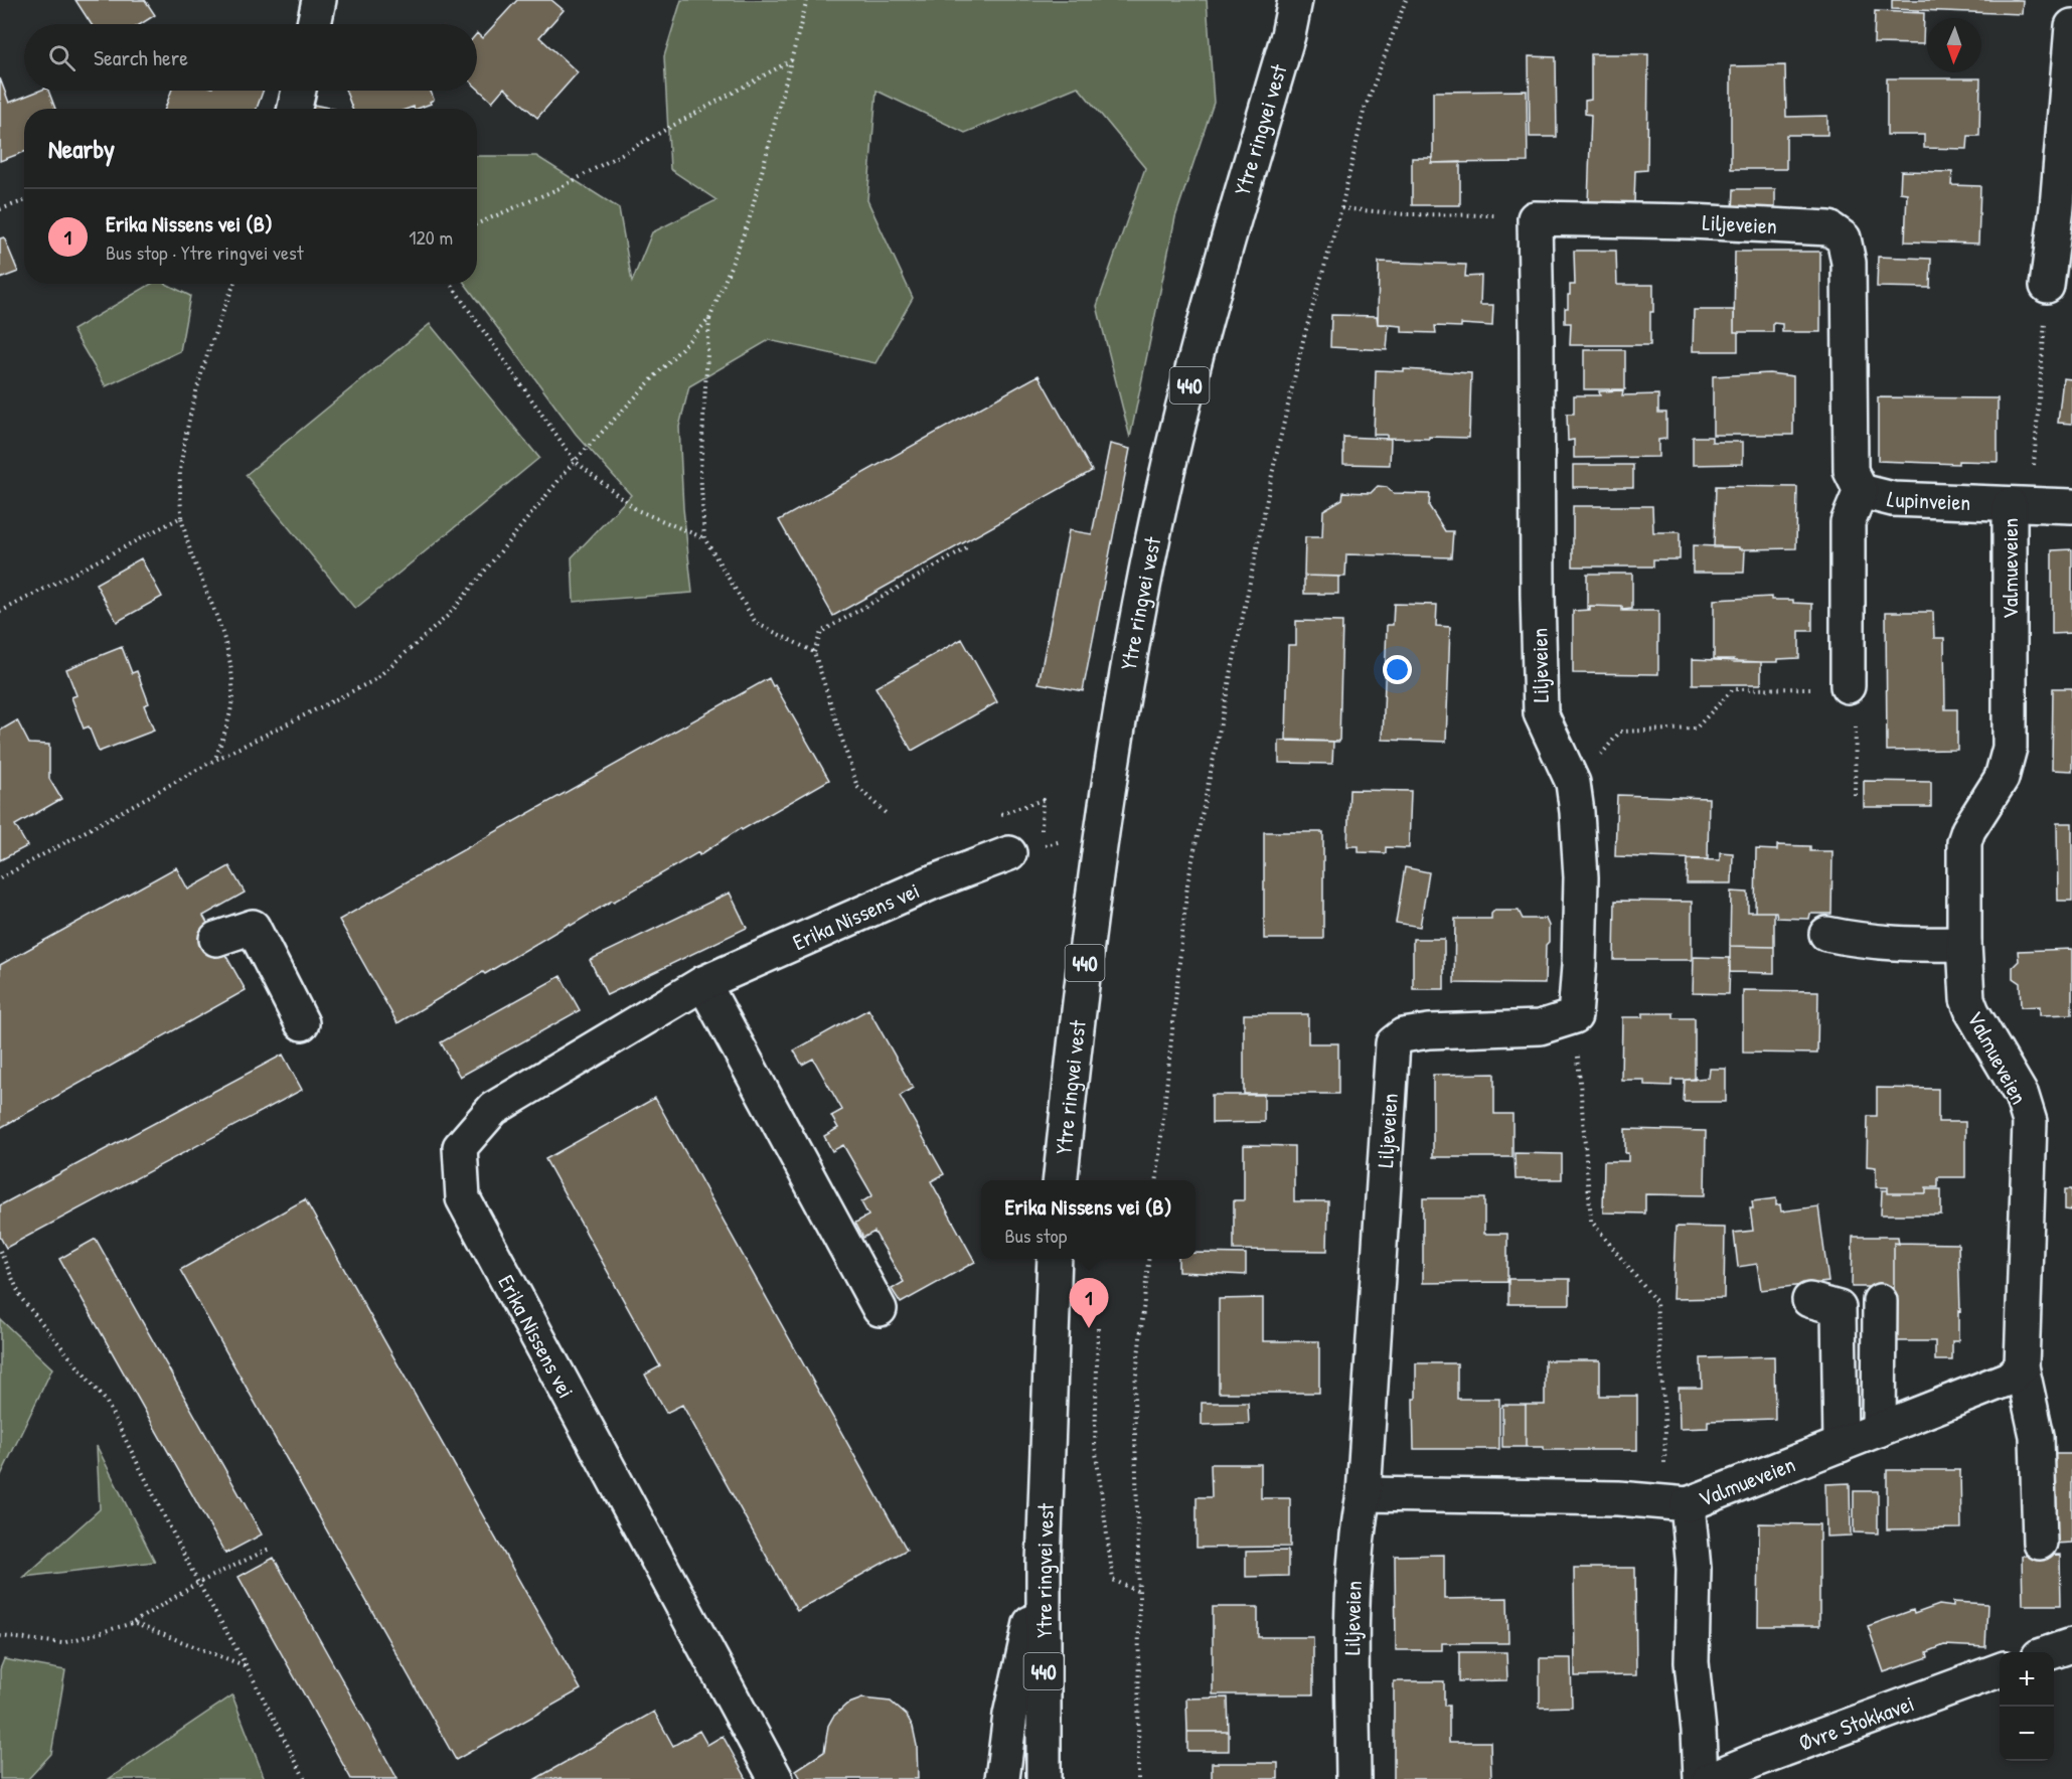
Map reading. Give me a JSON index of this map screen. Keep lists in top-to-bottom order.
{
  "streets": {
    "street": [
      "Ytre ringvei vest",
      "Liljeveien",
      "440",
      "Lupinveien",
      "Valmueveien",
      "Erika Nissens vei",
      "Øvre Stokkavei"
    ]
  },
  "crossings": [
    ["Liljeveien", "Lupinveien"],
    ["Liljeveien", "Valmueveien"],
    ["Lupinveien", "Valmueveien"]
  ],
  "north": "bottom",
  "page": {
    "search": "Search here",
    "heading": "Nearby",
    "list": [
      {
        "mark": "1",
        "name": "Erika Nissens vei (B)",
        "note": "Bus stop · Ytre ringvei vest",
        "value": "120 m"
      }
    ],
    "popup": ["Erika Nissens vei (B)", "Bus stop"],
    "pins": "1",
    "map_buttons": ["+", "−"]
  }
}
